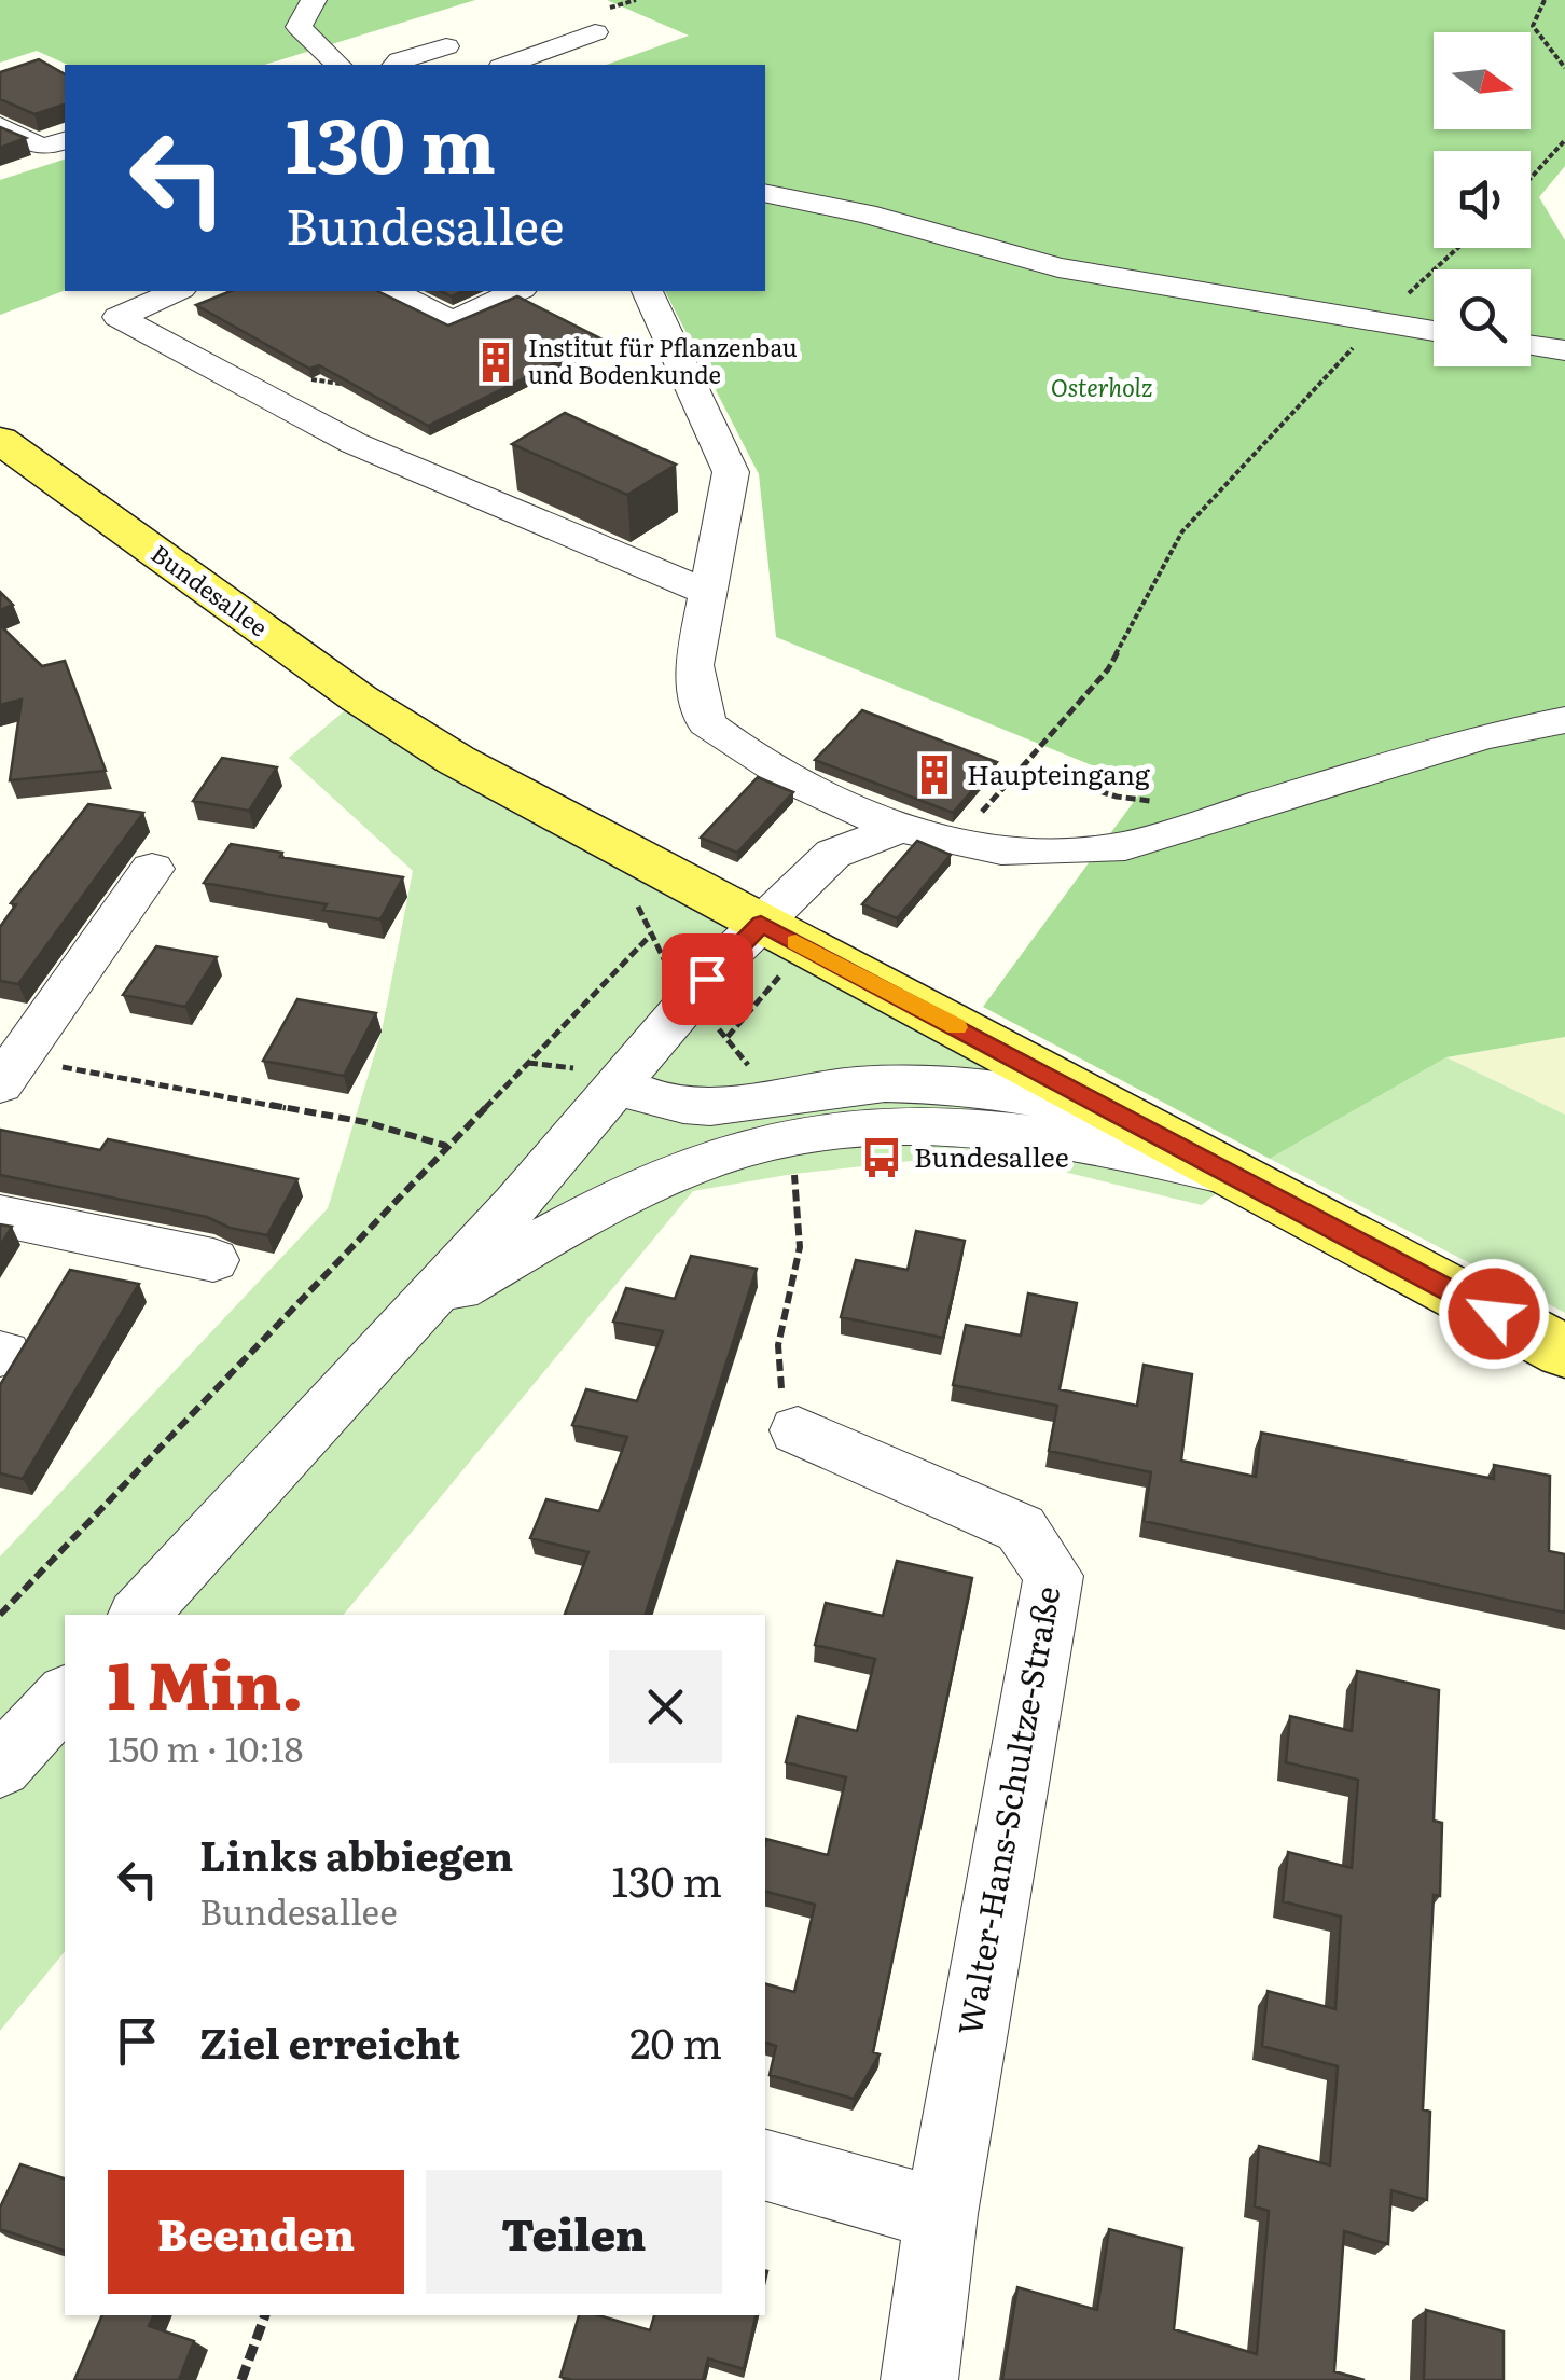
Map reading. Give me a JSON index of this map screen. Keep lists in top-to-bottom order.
{
  "streets": {
    "main road": ["Bundesallee"],
    "street": ["Walter-Hans-Schultze-Straße"]
  },
  "parks": ["Osterholz"],
  "places": {
    "building": ["Institut für Pflanzenbau und Bodenkunde", "Haupteingang"],
    "bus stop": ["Bundesallee"]
  },
  "north": "right",
  "page": {
    "turn": ["130 m", "Bundesallee"],
    "heading": ["1 Min.", "150 m · 10:18"],
    "list": [
      {
        "name": "Links abbiegen",
        "note": "Bundesallee",
        "value": "130 m"
      },
      {
        "name": "Ziel erreicht",
        "value": "20 m"
      }
    ],
    "buttons": ["Beenden", "Teilen"]
  }
}
